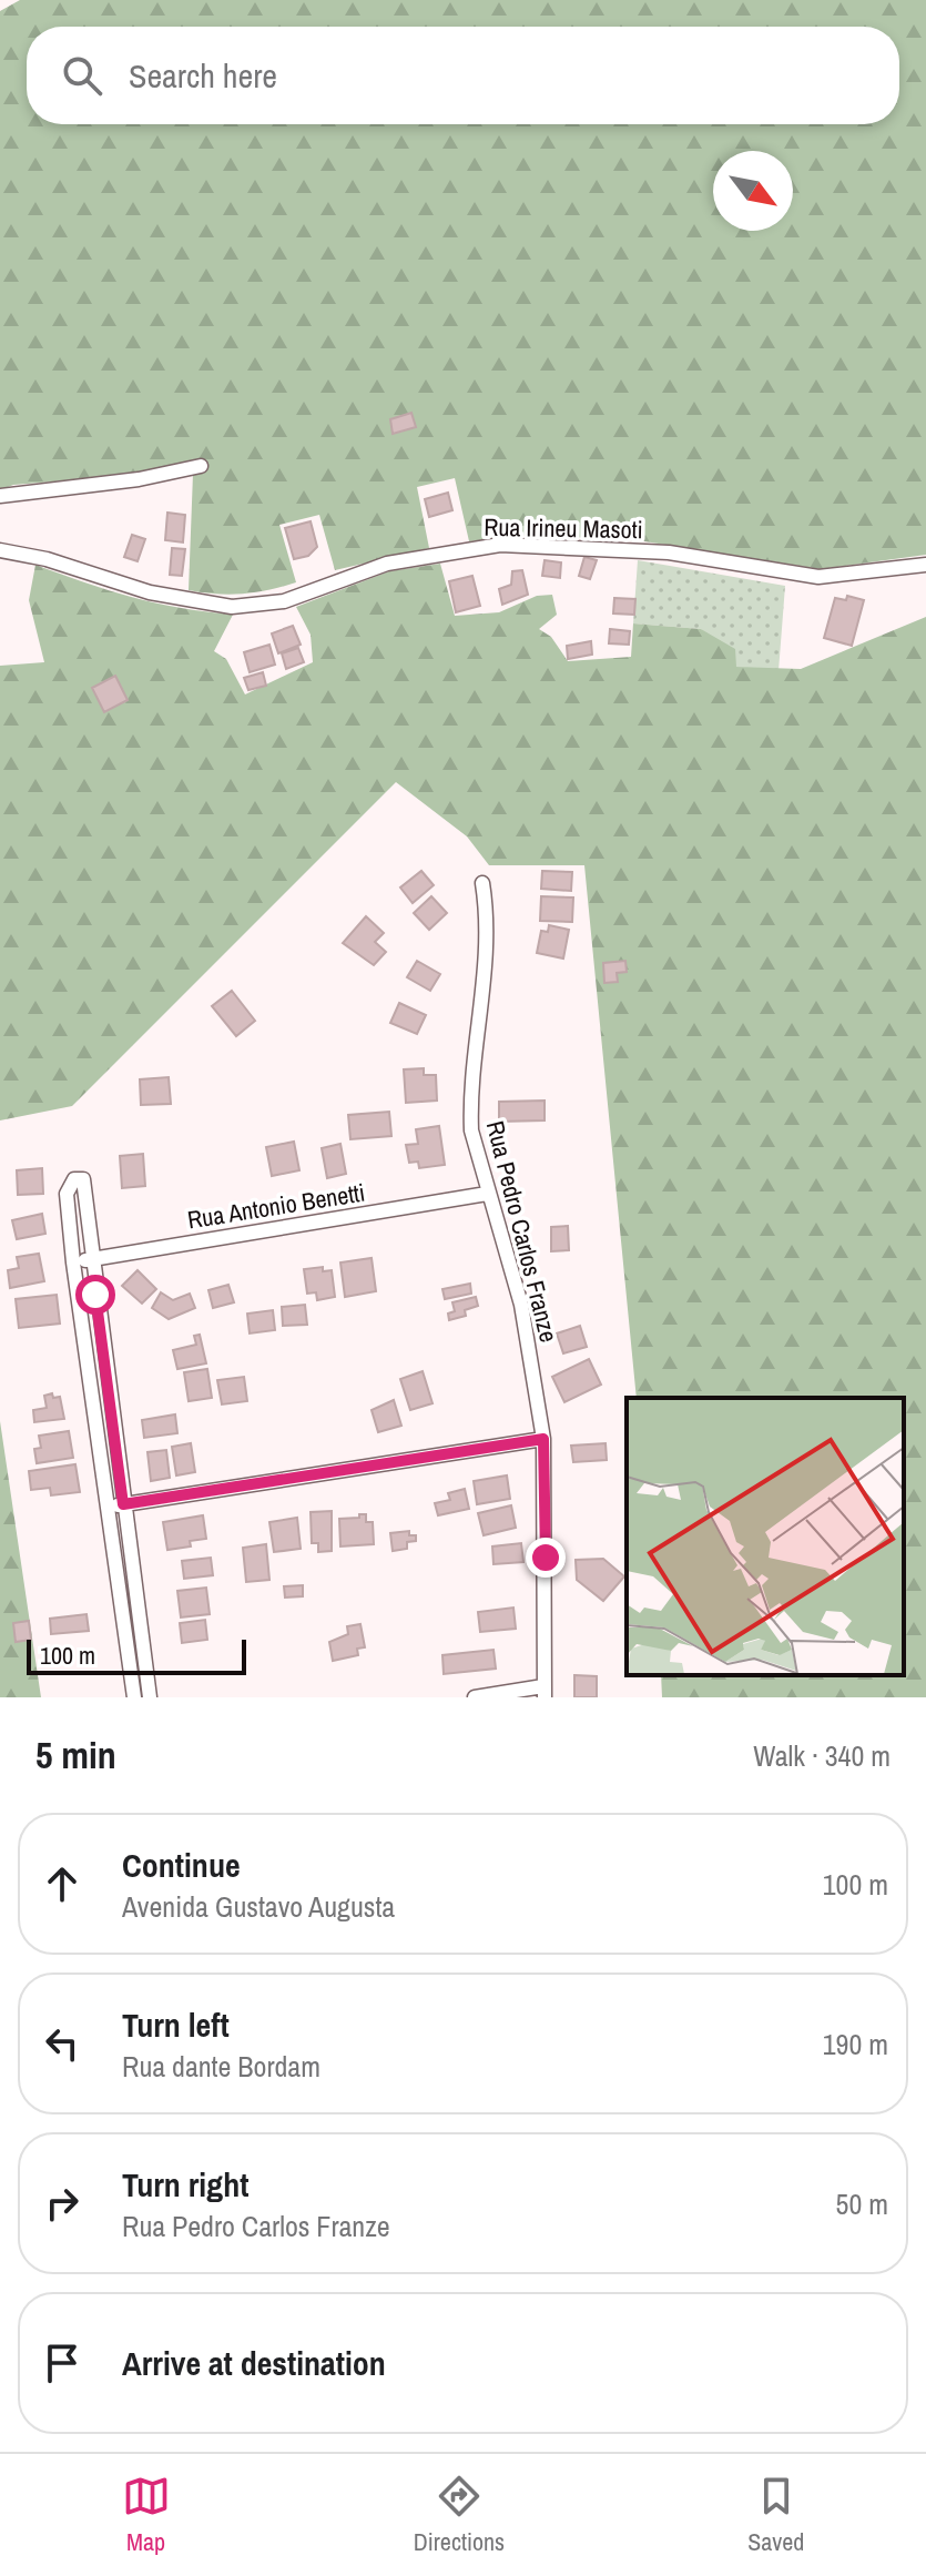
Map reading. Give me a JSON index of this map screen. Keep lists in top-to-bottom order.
{
  "streets": {
    "street": ["Rua Irineu Masoti", "Rua Antonio Benetti", "Rua Pedro Carlos Franze"]
  },
  "crossings": [
    ["Rua Antonio Benetti", "Rua Pedro Carlos Franze"]
  ],
  "scale_bar": "100 m",
  "north": "bottom right",
  "page": {
    "search": "Search here",
    "scale": "100 m",
    "heading": ["5 min", "Walk · 340 m"],
    "list": [
      ["Continue", "Avenida Gustavo Augusta", "100 m"],
      ["Turn left", "Rua dante Bordam", "190 m"],
      ["Turn right", "Rua Pedro Carlos Franze", "50 m"],
      "Arrive at destination"
    ],
    "nav": ["Map", "Directions", "Saved"]
  }
}
